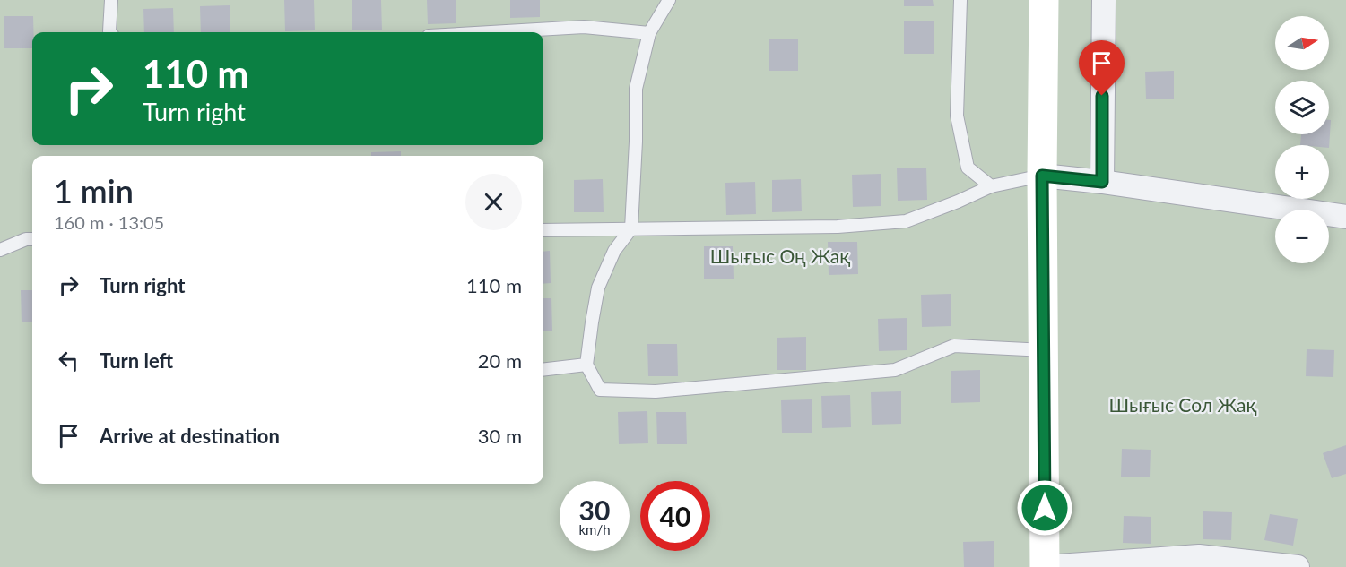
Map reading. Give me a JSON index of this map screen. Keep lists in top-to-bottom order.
{
  "parks": ["Шығыс Оң Жақ", "Шығыс Сол Жақ"],
  "north": "right",
  "page": {
    "map_buttons": ["+", "−"],
    "turn": ["110 m", "Turn right"],
    "heading": ["1 min", "160 m · 13:05"],
    "list": [
      {
        "name": "Turn right",
        "value": "110 m"
      },
      {
        "name": "Turn left",
        "value": "20 m"
      },
      {
        "name": "Arrive at destination",
        "value": "30 m"
      }
    ],
    "speed": "30 km/h",
    "limit": "40"
  }
}
